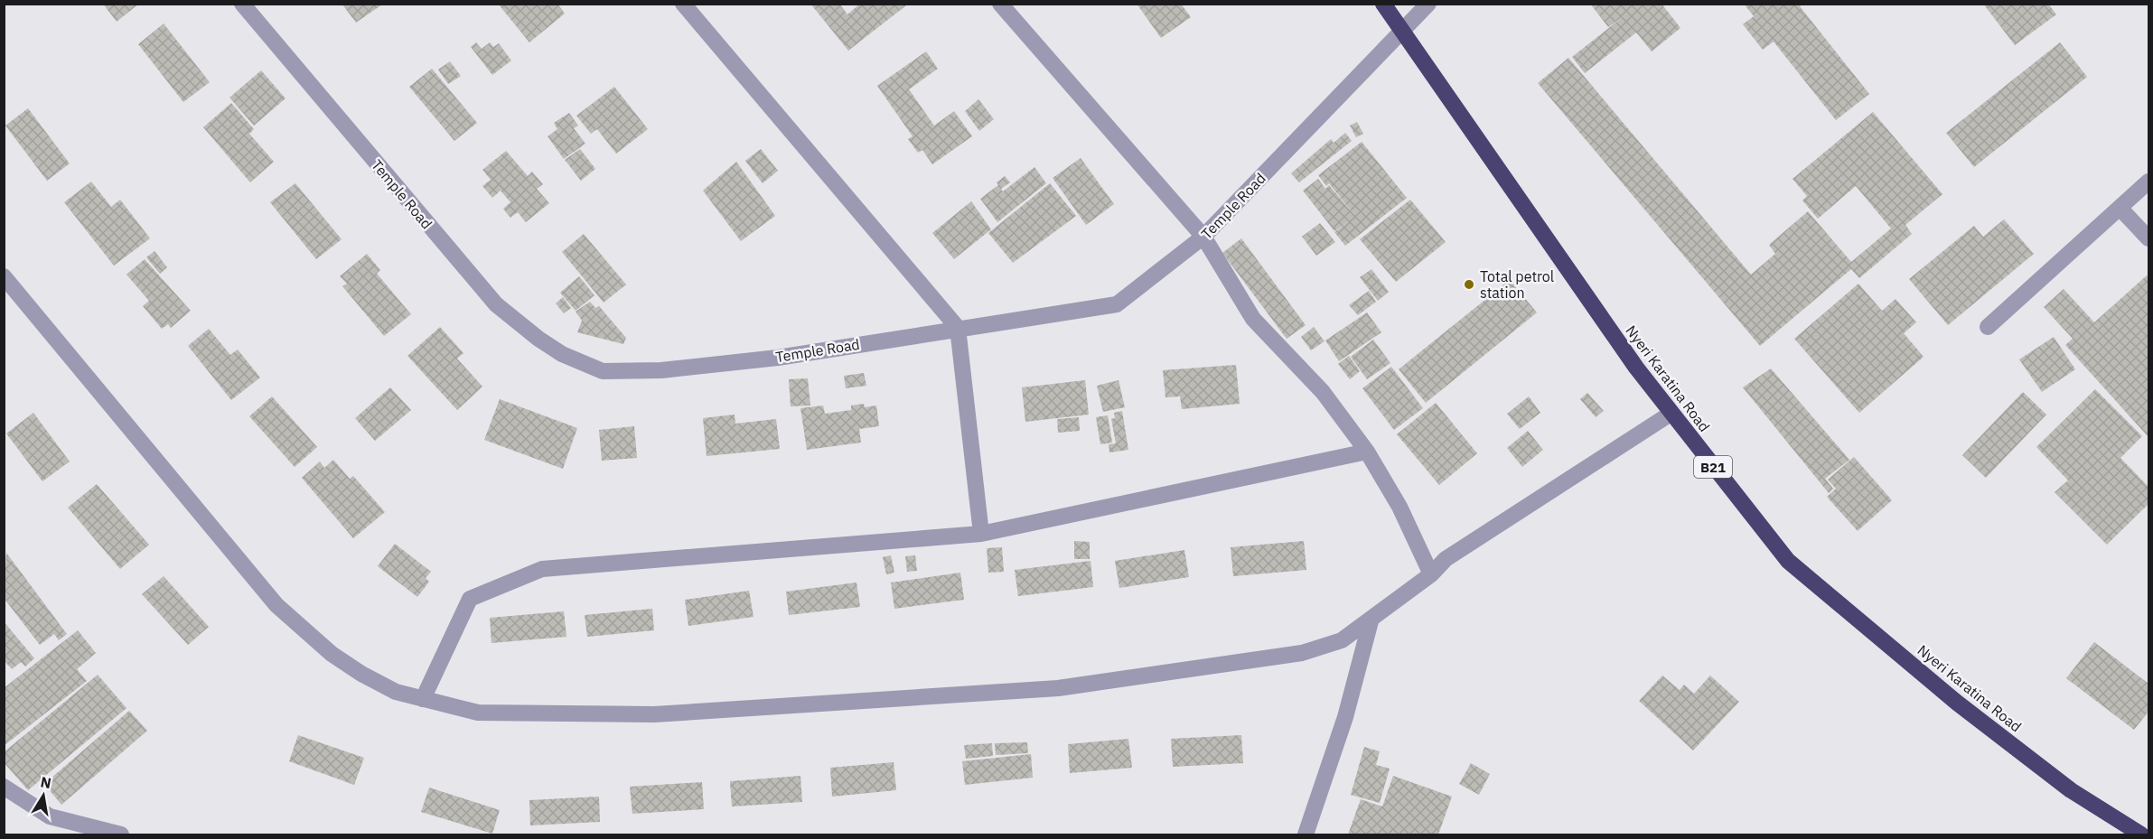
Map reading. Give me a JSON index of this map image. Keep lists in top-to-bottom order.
{
  "streets": {
    "highway": ["Nyeri Karatina Road", "B21"],
    "street": ["Temple Road"]
  },
  "crossings": [
    ["Temple Road", "Nyeri Karatina Road"]
  ],
  "places": ["Total petrol station"],
  "north": "top"
}
